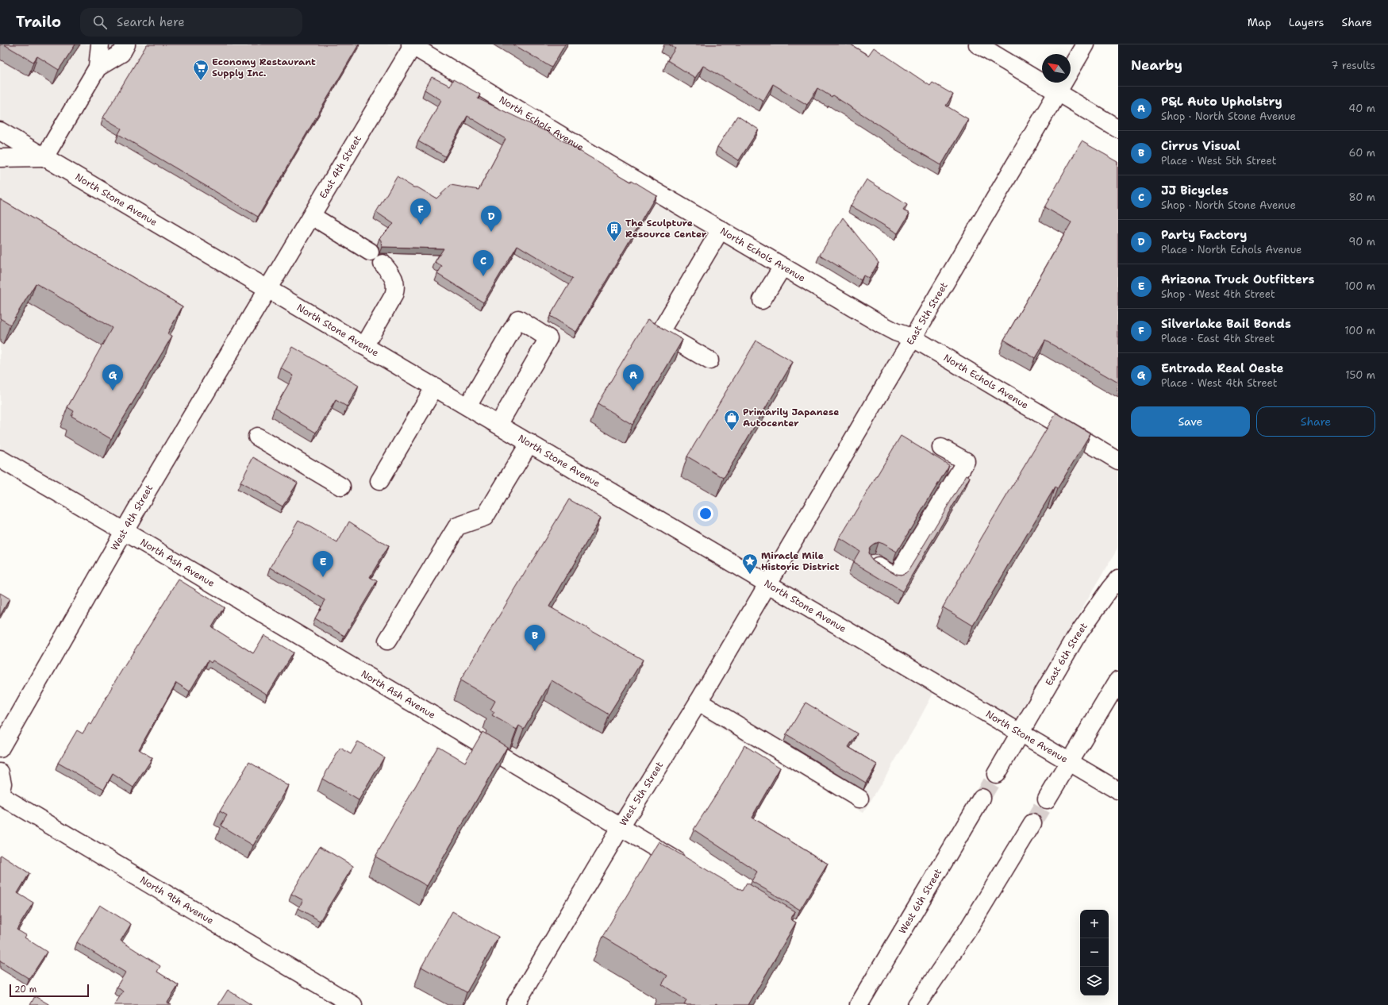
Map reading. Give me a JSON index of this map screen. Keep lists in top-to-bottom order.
{
  "streets": {
    "street": [
      "North Echols Avenue",
      "East 4th Street",
      "North Stone Avenue",
      "East 5th Street",
      "West 4th Street",
      "North Ash Avenue",
      "East 6th Street",
      "West 5th Street",
      "North 9th Avenue",
      "West 6th Street"
    ]
  },
  "crossings": [
    ["North Echols Avenue", "East 4th Street"],
    ["North Echols Avenue", "East 5th Street"],
    ["East 4th Street", "North Stone Avenue"],
    ["East 4th Street", "West 4th Street"],
    ["North Stone Avenue", "East 5th Street"],
    ["North Stone Avenue", "West 4th Street"],
    ["North Stone Avenue", "East 6th Street"],
    ["North Stone Avenue", "West 5th Street"],
    ["East 5th Street", "West 5th Street"],
    ["West 4th Street", "North Ash Avenue"],
    ["North Ash Avenue", "West 5th Street"]
  ],
  "places": {
    "supermarket": ["Economy Restaurant Supply Inc."],
    "building": ["The Sculpture Resource Center"],
    "shop": ["Primarily Japanese Autocenter"],
    "place": ["Miracle Mile Historic District"]
  },
  "scale_bar": "20 m",
  "north": "top left",
  "page": {
    "header": "Trailo",
    "search": "Search here",
    "nav": ["Map", "Layers", "Share"],
    "heading": ["Nearby", "7 results"],
    "list": [
      {
        "mark": "A",
        "name": "P&L Auto Upholstry",
        "note": "Shop · North Stone Avenue",
        "value": "40 m"
      },
      {
        "mark": "B",
        "name": "Cirrus Visual",
        "note": "Place · West 5th Street",
        "value": "60 m"
      },
      {
        "mark": "C",
        "name": "JJ Bicycles",
        "note": "Shop · North Stone Avenue",
        "value": "80 m"
      },
      {
        "mark": "D",
        "name": "Party Factory",
        "note": "Place · North Echols Avenue",
        "value": "90 m"
      },
      {
        "mark": "E",
        "name": "Arizona Truck Outfitters",
        "note": "Shop · West 4th Street",
        "value": "100 m"
      },
      {
        "mark": "F",
        "name": "Silverlake Bail Bonds",
        "note": "Place · East 4th Street",
        "value": "100 m"
      },
      {
        "mark": "G",
        "name": "Entrada Real Oeste",
        "note": "Place · West 4th Street",
        "value": "150 m"
      }
    ],
    "pins": [
      "F",
      "D",
      "C",
      "A",
      "G",
      "E",
      "B"
    ],
    "buttons": ["Save", "Share"],
    "map_buttons": ["+", "−"],
    "scale": "20 m"
  }
}
